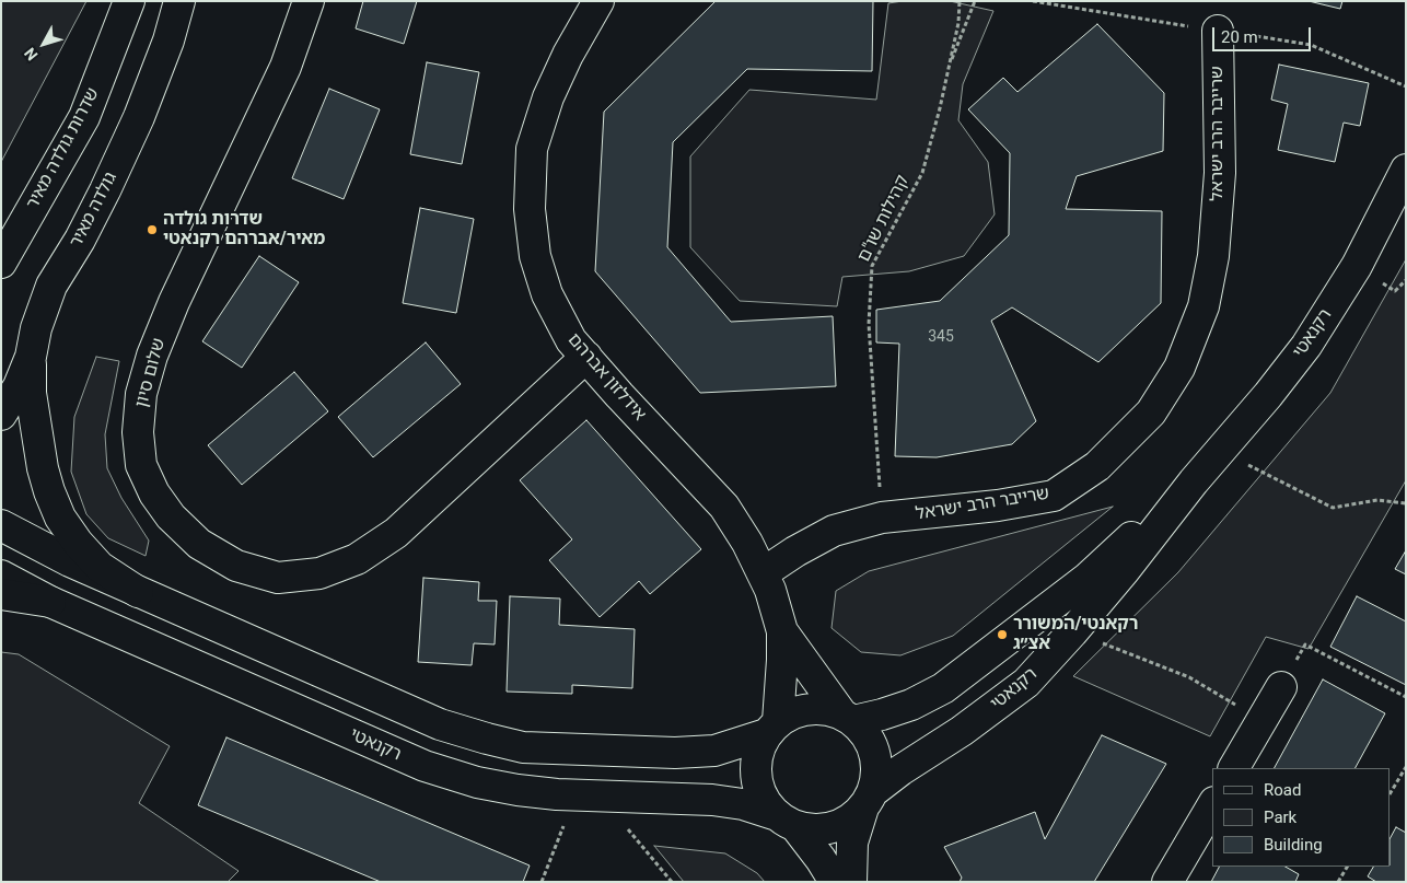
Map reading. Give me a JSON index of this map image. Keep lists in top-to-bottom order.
{
  "streets": {
    "street": [
      "שרייבר הרב ישראל",
      "שדרות גולדה מאיר",
      "גולדה מאיר",
      "רקנאטי",
      "שלום סיון",
      "אידלזון אברהם"
    ],
    "path": ["קהילות שו\"ם"]
  },
  "crossings": [
    ["שרייבר הרב ישראל", "קהילות שו\"ם"],
    ["שרייבר הרב ישראל", "אידלזון אברהם"],
    ["שלום סיון", "אידלזון אברהם"]
  ],
  "places": ["שדרות גולדה מאיר/אברהם רקנאטי", "רקאנטי/המשורר אצ״ג"],
  "house_numbers": ["345"],
  "legend": ["Road", "Park", "Building"],
  "scale_bar": "20 m",
  "north": "bottom left"
}
